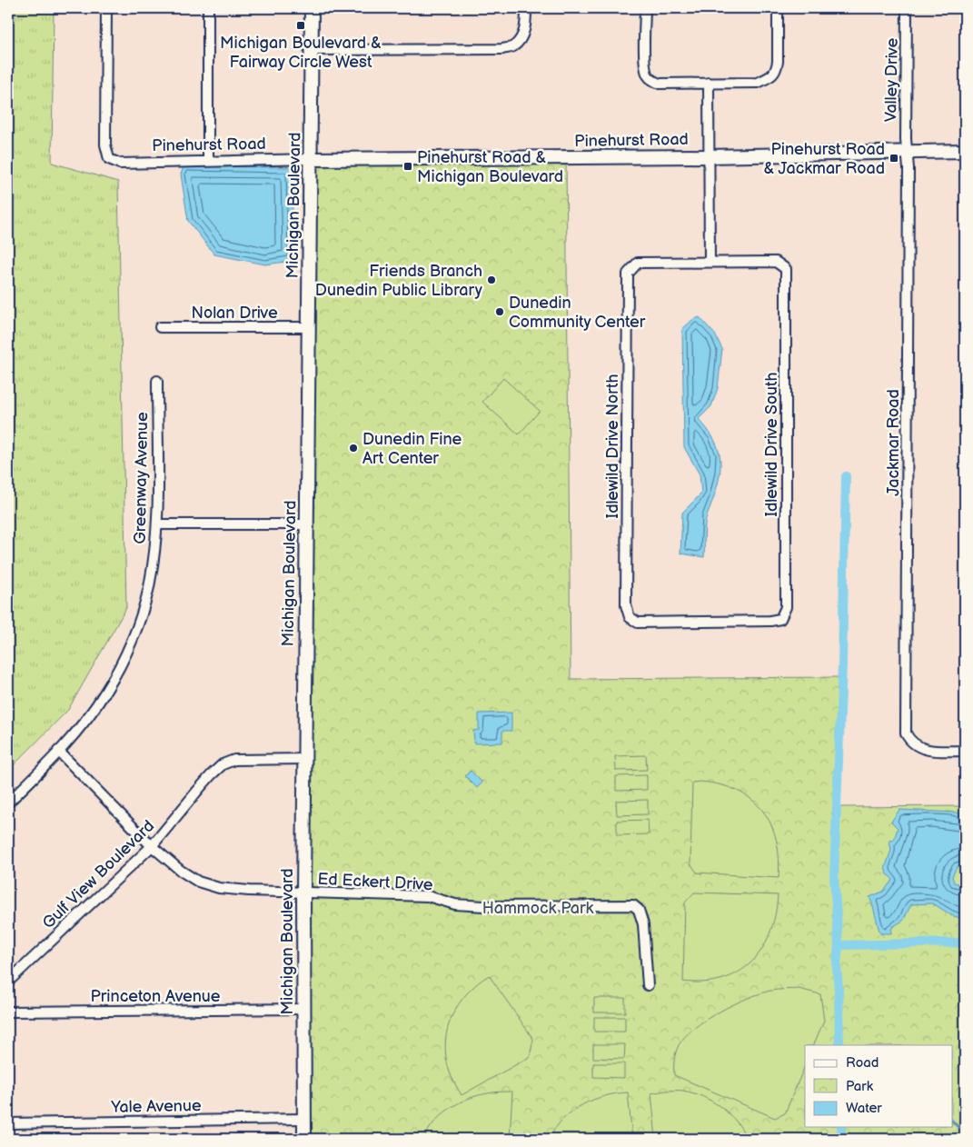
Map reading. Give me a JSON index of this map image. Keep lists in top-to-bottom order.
{
  "streets": {
    "street": [
      "Valley Drive",
      "Pinehurst Road",
      "Michigan Boulevard",
      "Nolan Drive",
      "Jackmar Road",
      "Idlewild Drive South",
      "Idlewild Drive North",
      "Greenway Avenue",
      "Gulf View Boulevard",
      "Ed Eckert Drive",
      "Princeton Avenue",
      "Yale Avenue"
    ]
  },
  "crossings": [
    ["Valley Drive", "Pinehurst Road"],
    ["Valley Drive", "Jackmar Road"],
    ["Pinehurst Road", "Michigan Boulevard"],
    ["Pinehurst Road", "Jackmar Road"],
    ["Michigan Boulevard", "Nolan Drive"],
    ["Michigan Boulevard", "Gulf View Boulevard"],
    ["Michigan Boulevard", "Ed Eckert Drive"],
    ["Michigan Boulevard", "Princeton Avenue"],
    ["Michigan Boulevard", "Yale Avenue"],
    ["Idlewild Drive South", "Idlewild Drive North"],
    ["Greenway Avenue", "Ed Eckert Drive"],
    ["Gulf View Boulevard", "Ed Eckert Drive"]
  ],
  "parks": ["Hammock Park"],
  "places": {
    "transit": ["Michigan Boulevard & Fairway Circle West", "Pinehurst Road & Jackmar Road", "Pinehurst Road & Michigan Boulevard"],
    "other": ["Friends Branch Dunedin Public Library", "Dunedin Community Center", "Dunedin Fine Art Center"]
  },
  "legend": ["Road", "Park", "Water"]
}
